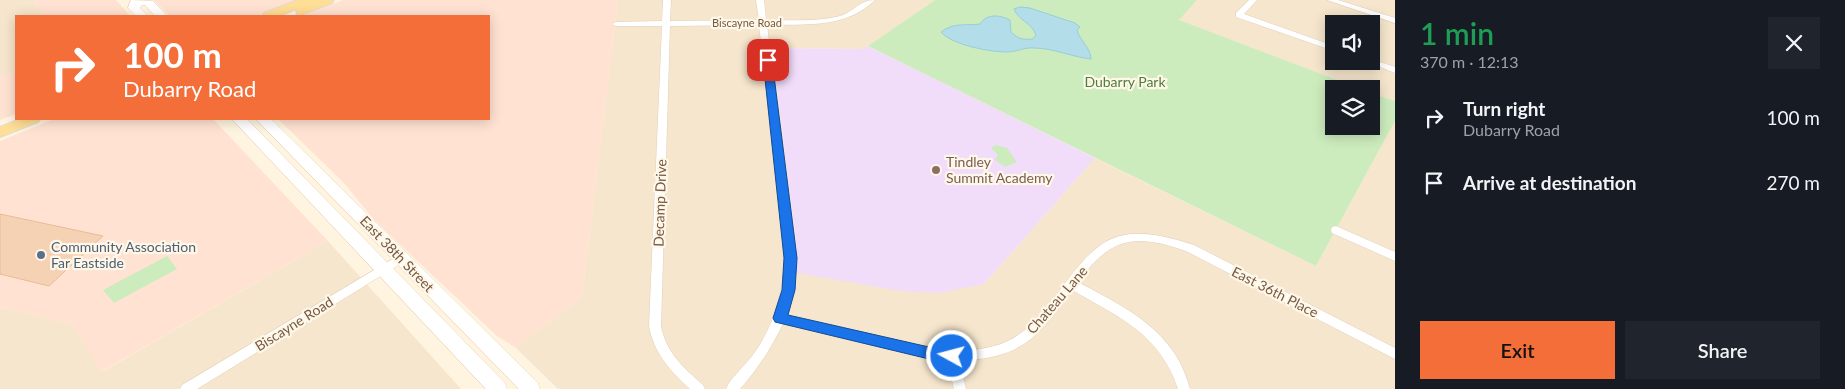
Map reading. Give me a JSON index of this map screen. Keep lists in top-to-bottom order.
{
  "streets": {
    "main road": ["East 38th Street"],
    "street": [
      "Biscayne Road",
      "Decamp Drive",
      "East 36th Place",
      "Chateau Lane"
    ]
  },
  "crossings": [
    ["Biscayne Road", "Decamp Drive"],
    ["Biscayne Road", "East 38th Street"],
    ["East 36th Place", "Chateau Lane"]
  ],
  "parks": ["Dubarry Park"],
  "places": ["Tindley Summit Academy", "Community Association Far Eastside"],
  "page": {
    "heading": ["1 min", "370 m · 12:13"],
    "turn": ["100 m", "Dubarry Road"],
    "list": [
      {
        "name": "Turn right",
        "note": "Dubarry Road",
        "value": "100 m"
      },
      {
        "name": "Arrive at destination",
        "value": "270 m"
      }
    ],
    "buttons": ["Exit", "Share"]
  }
}
